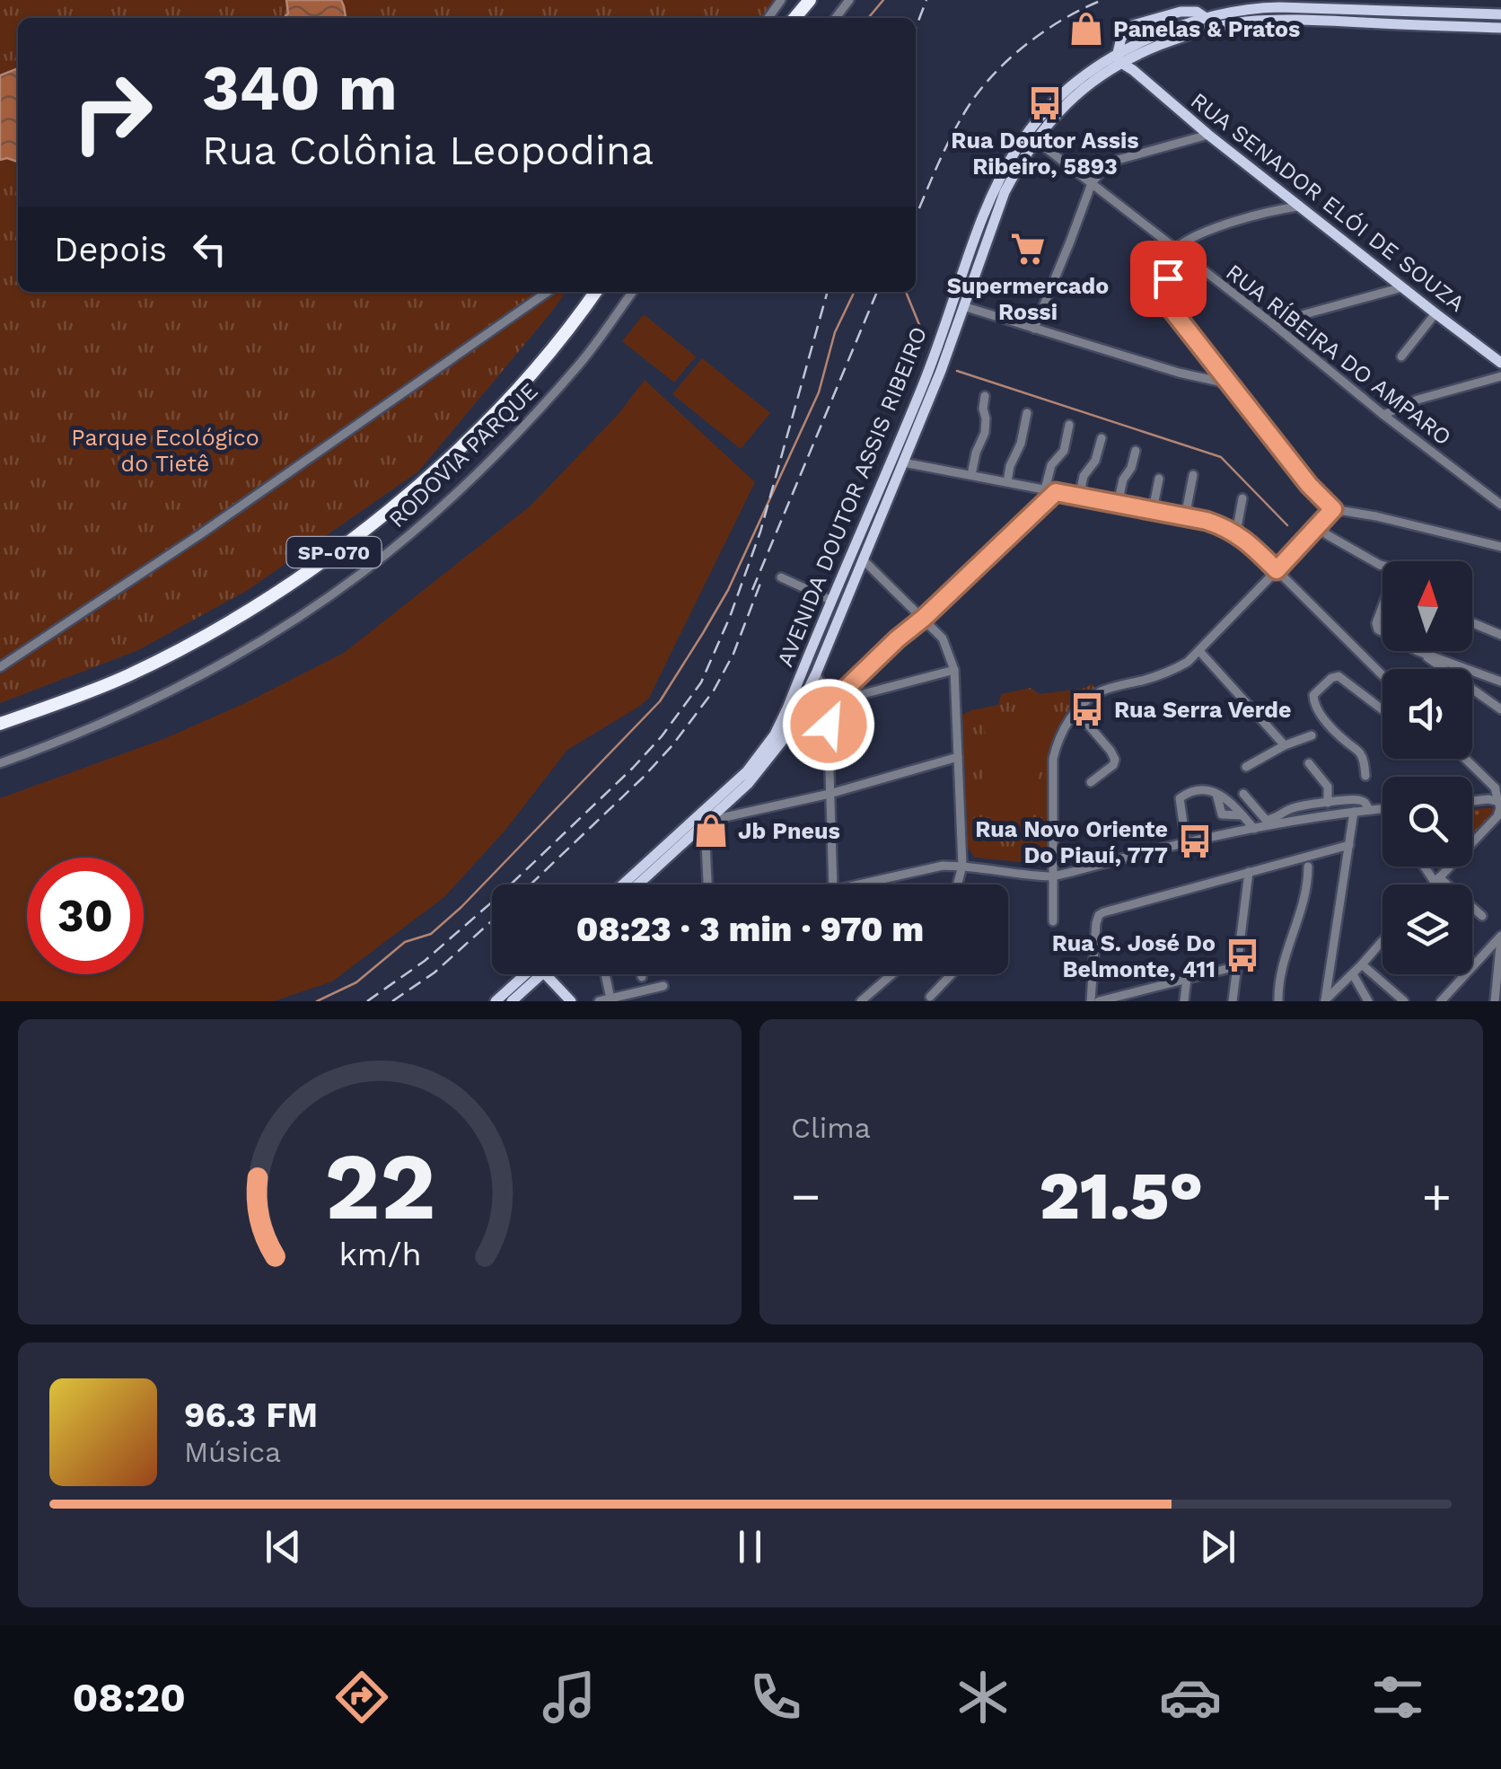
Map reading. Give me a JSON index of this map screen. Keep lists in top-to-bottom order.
{
  "streets": {
    "highway": ["SP-070"],
    "main road": ["RUA SENADOR ELÓI DE SOUZA", "AVENIDA DOUTOR ASSIS RIBEIRO"],
    "street": ["RUA RÍBEIRA DO AMPARO", "RODOVIA PARQUE"]
  },
  "crossings": [
    ["RUA SENADOR ELÓI DE SOUZA", "AVENIDA DOUTOR ASSIS RIBEIRO"],
    ["RUA RÍBEIRA DO AMPARO", "AVENIDA DOUTOR ASSIS RIBEIRO"]
  ],
  "parks": ["Parque Ecológico do Tietê"],
  "places": {
    "shop": ["Panelas & Pratos", "Jb Pneus"],
    "bus stop": [
      "Rua Doutor Assis Ribeiro, 5893",
      "Rua Serra Verde",
      "Rua Novo Oriente Do Piauí, 777",
      "Rua S. José Do Belmonte, 411"
    ],
    "supermarket": ["Supermercado Rossi"]
  },
  "north": "top",
  "page": {
    "turn": ["340 m", "Rua Colônia Leopodina"],
    "then": "Depois",
    "limit": "30",
    "trip": "08:23 · 3 min · 970 m",
    "tile": "Clima",
    "heat": ["−", "21.5°", "+"],
    "song": ["96.3 FM", "Música"],
    "tabs": "08:20",
    "gauge": ["22", "km/h"]
  }
}
